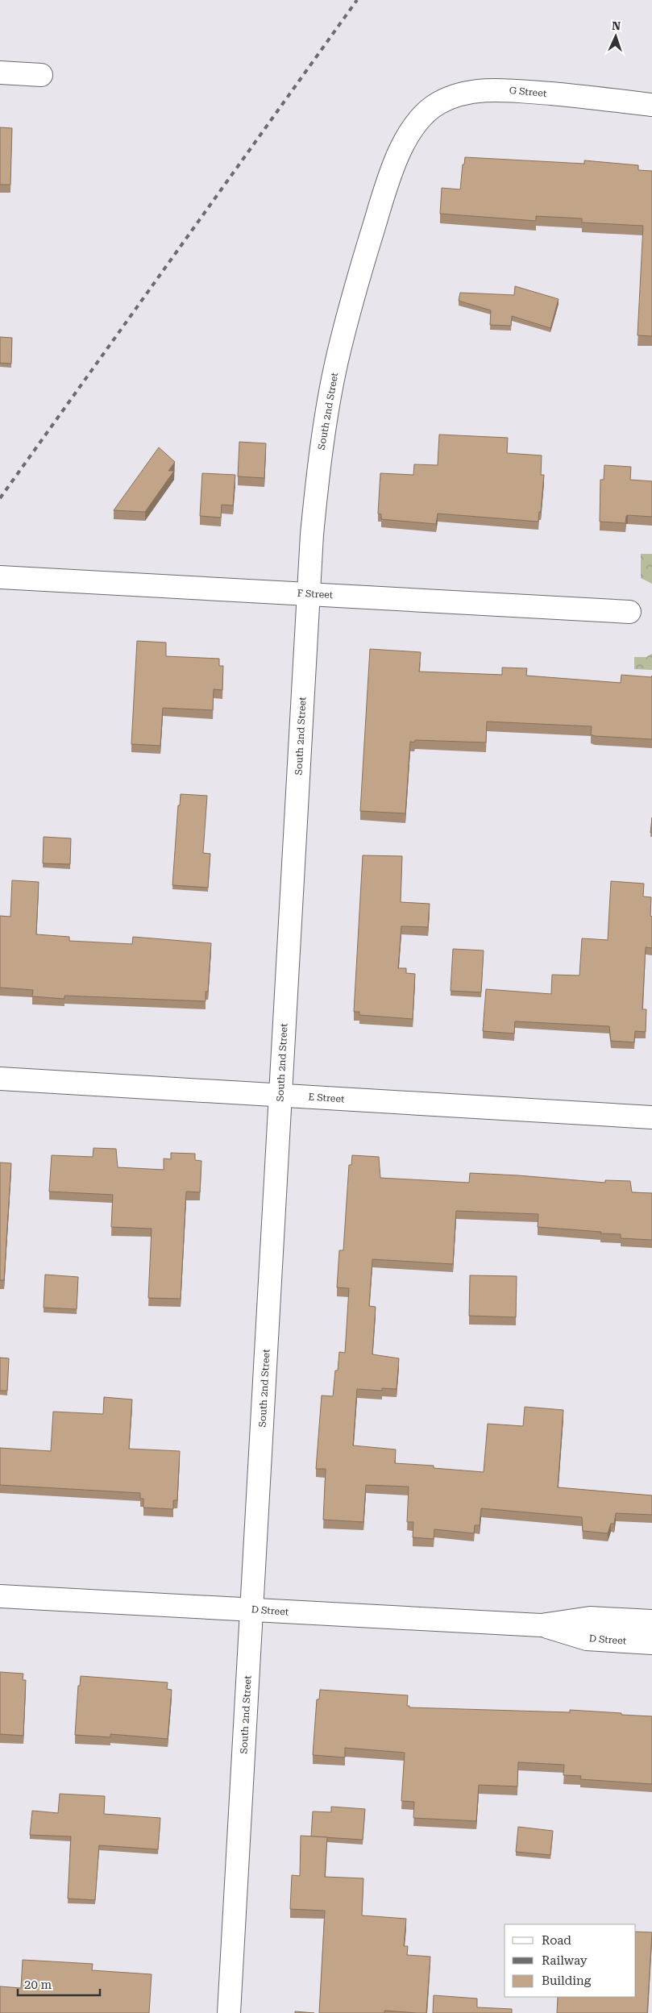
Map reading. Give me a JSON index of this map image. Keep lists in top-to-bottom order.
{
  "streets": {
    "street": [
      "G Street",
      "South 2nd Street",
      "F Street",
      "E Street",
      "D Street"
    ]
  },
  "crossings": [
    ["G Street", "South 2nd Street"],
    ["South 2nd Street", "F Street"],
    ["South 2nd Street", "E Street"],
    ["South 2nd Street", "D Street"]
  ],
  "legend": ["Road", "Railway", "Building"],
  "scale_bar": "20 m",
  "north": "top"
}
